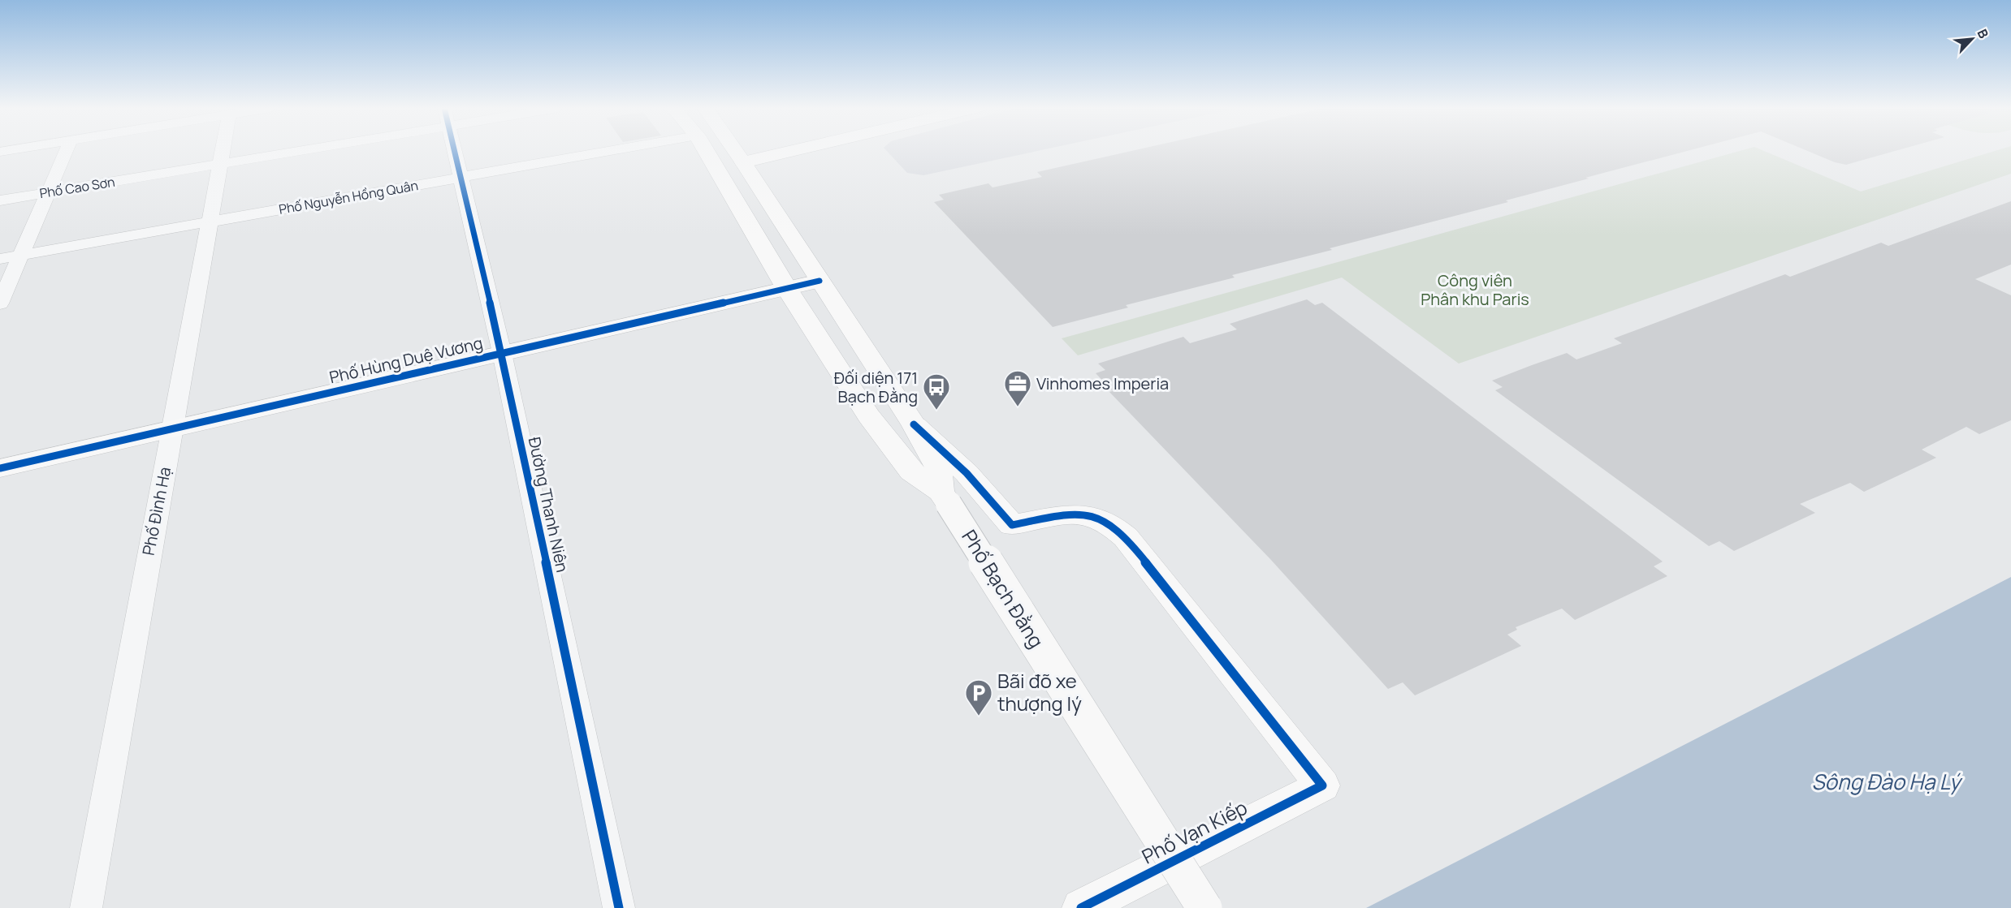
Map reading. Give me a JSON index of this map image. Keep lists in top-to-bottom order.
{
  "streets": {
    "main road": ["Phố Hùng Duệ Vương", "Phố Bạch Đằng", "Phố Vạn Kiếp"],
    "street": [
      "Phố Cao Sơn",
      "Phố Nguyễn Hồng Quân",
      "Đường Thanh Niên",
      "Phố Đình Hạ"
    ]
  },
  "crossings": [
    ["Phố Cao Sơn", "Phố Đình Hạ"],
    ["Phố Nguyễn Hồng Quân", "Đường Thanh Niên"],
    ["Phố Nguyễn Hồng Quân", "Phố Đình Hạ"],
    ["Phố Hùng Duệ Vương", "Đường Thanh Niên"],
    ["Phố Hùng Duệ Vương", "Phố Đình Hạ"],
    ["Phố Hùng Duệ Vương", "Phố Bạch Đằng"],
    ["Phố Bạch Đằng", "Phố Vạn Kiếp"]
  ],
  "water": ["Sông Đào Hạ Lý"],
  "parks": ["Công viên Phân khu Paris"],
  "places": {
    "office": ["Vinhomes Imperia"],
    "bus stop": ["Đối diện 171 Bạch Đằng"],
    "parking": ["Bãi đõ xe thượng lý"]
  },
  "north": "top right"
}
